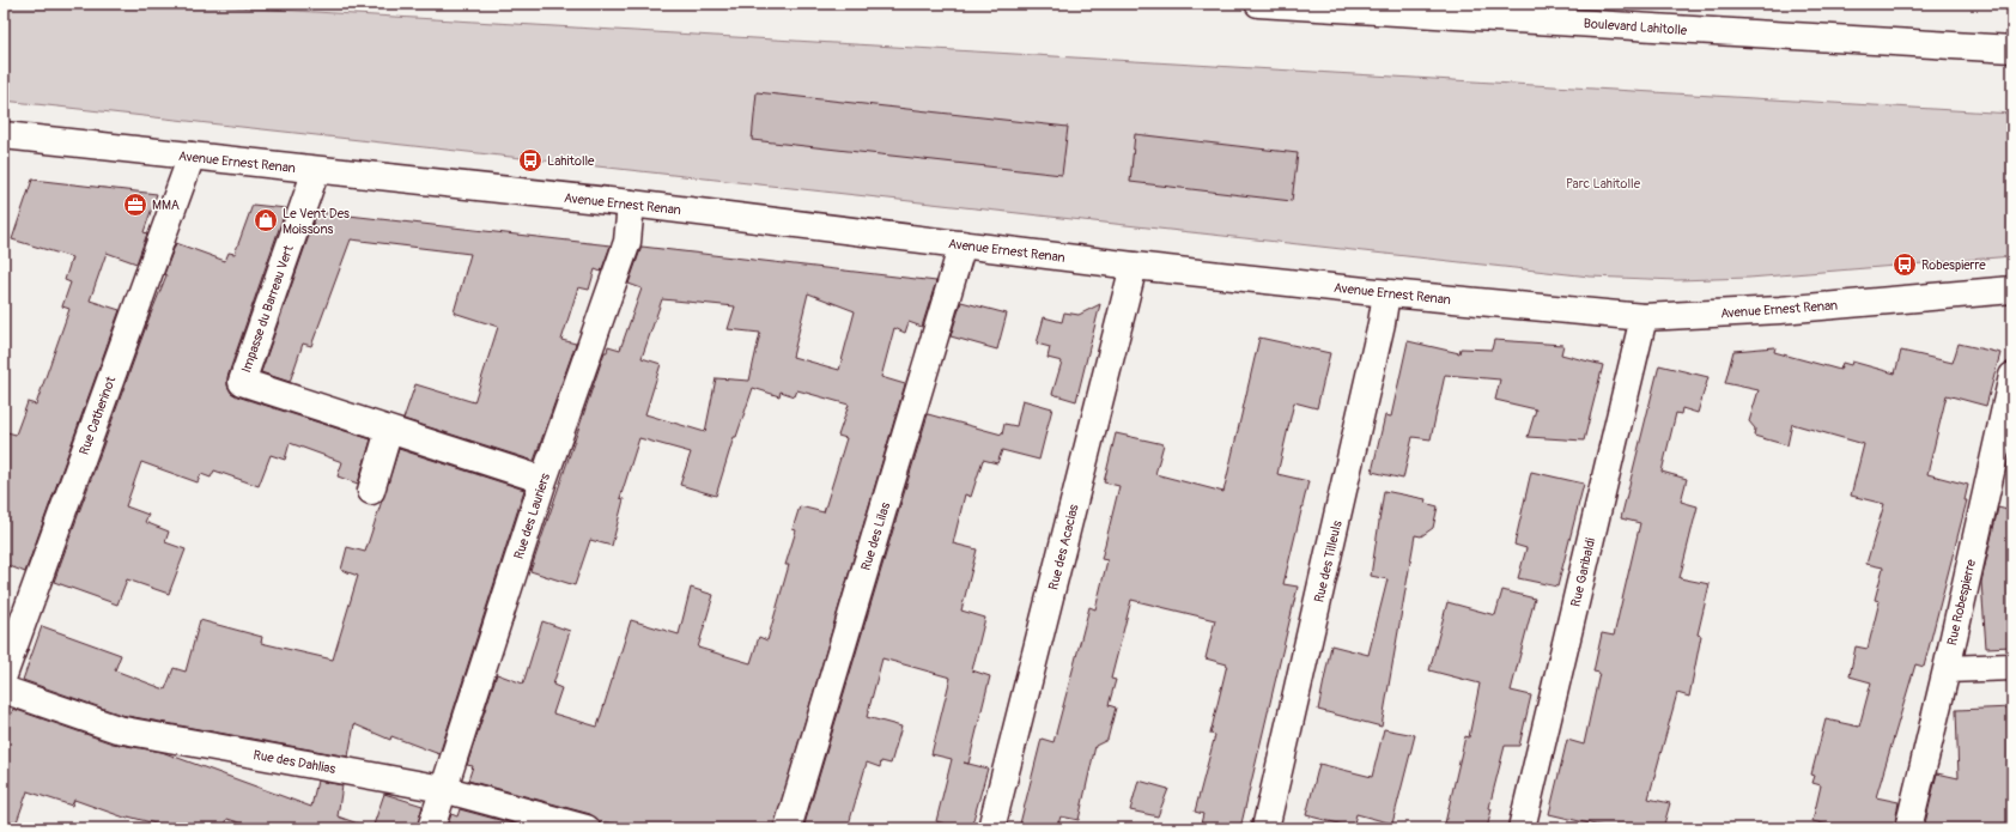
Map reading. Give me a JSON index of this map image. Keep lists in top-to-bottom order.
{
  "streets": {
    "street": [
      "Boulevard Lahitolle",
      "Avenue Ernest Renan",
      "Impasse du Barreau Vert",
      "Rue Catherinot",
      "Rue des Lauriers",
      "Rue des Lilas",
      "Rue des Acacias",
      "Rue des Tilleuls",
      "Rue Garibaldi",
      "Rue Robespierre",
      "Rue des Dahlias"
    ]
  },
  "crossings": [
    ["Avenue Ernest Renan", "Impasse du Barreau Vert"],
    ["Avenue Ernest Renan", "Rue Catherinot"],
    ["Avenue Ernest Renan", "Rue des Lauriers"],
    ["Avenue Ernest Renan", "Rue des Lilas"],
    ["Avenue Ernest Renan", "Rue des Acacias"],
    ["Avenue Ernest Renan", "Rue des Tilleuls"],
    ["Avenue Ernest Renan", "Rue Garibaldi"],
    ["Impasse du Barreau Vert", "Rue des Lauriers"],
    ["Rue des Lauriers", "Rue des Dahlias"]
  ],
  "parks": ["Parc Lahitolle"],
  "places": {
    "bus stop": ["Lahitolle", "Robespierre"],
    "office": ["MMA"],
    "shop": ["Le Vent Des Moissons"]
  }
}
